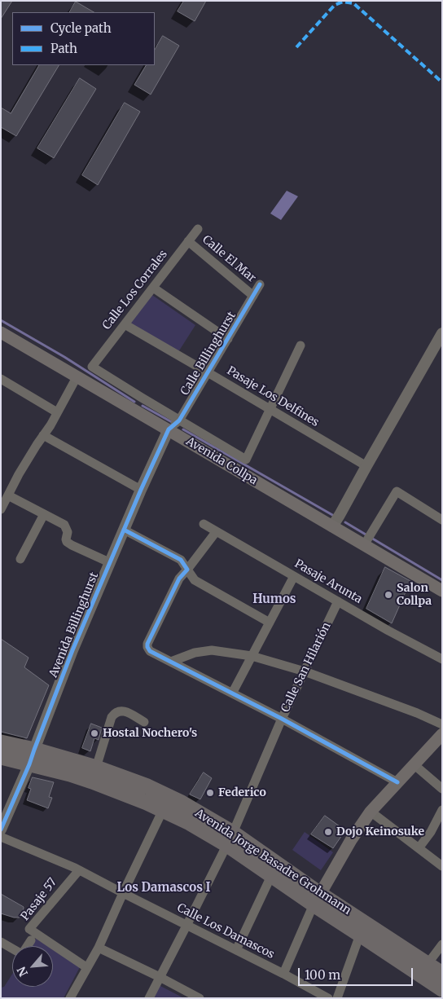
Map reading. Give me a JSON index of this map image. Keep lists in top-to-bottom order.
{
  "streets": {
    "highway": ["Avenida Jorge Basadre Grohmann"],
    "main road": ["Avenida Collpa"],
    "street": [
      "Calle El Mar",
      "Calle Los Corrales",
      "Calle Billinghurst",
      "Pasaje Los Delfines",
      "Pasaje Arunta",
      "Avenida Billinghurst",
      "Calle San Hilarión",
      "Pasaje 57",
      "Calle Los Damascos"
    ]
  },
  "crossings": [
    ["Calle El Mar", "Calle Los Corrales"],
    ["Calle El Mar", "Calle Billinghurst"],
    ["Calle Los Corrales", "Pasaje Los Delfines"],
    ["Calle Billinghurst", "Pasaje Los Delfines"],
    ["Calle Billinghurst", "Avenida Collpa"],
    ["Calle Billinghurst", "Avenida Billinghurst"],
    ["Avenida Collpa", "Avenida Billinghurst"],
    ["Pasaje Arunta", "Calle San Hilarión"],
    ["Avenida Billinghurst", "Avenida Jorge Basadre Grohmann"],
    ["Calle San Hilarión", "Avenida Jorge Basadre Grohmann"],
    ["Calle San Hilarión", "Calle Los Damascos"],
    ["Pasaje 57", "Calle Los Damascos"]
  ],
  "districts": ["Humos", "Los Damascos I"],
  "places": [
    "Salon Collpa",
    "Hostal Nochero's",
    "Federico",
    "Dojo Keinosuke"
  ],
  "legend": ["Cycle path", "Path"],
  "scale_bar": "100 m",
  "north": "bottom left"
}
